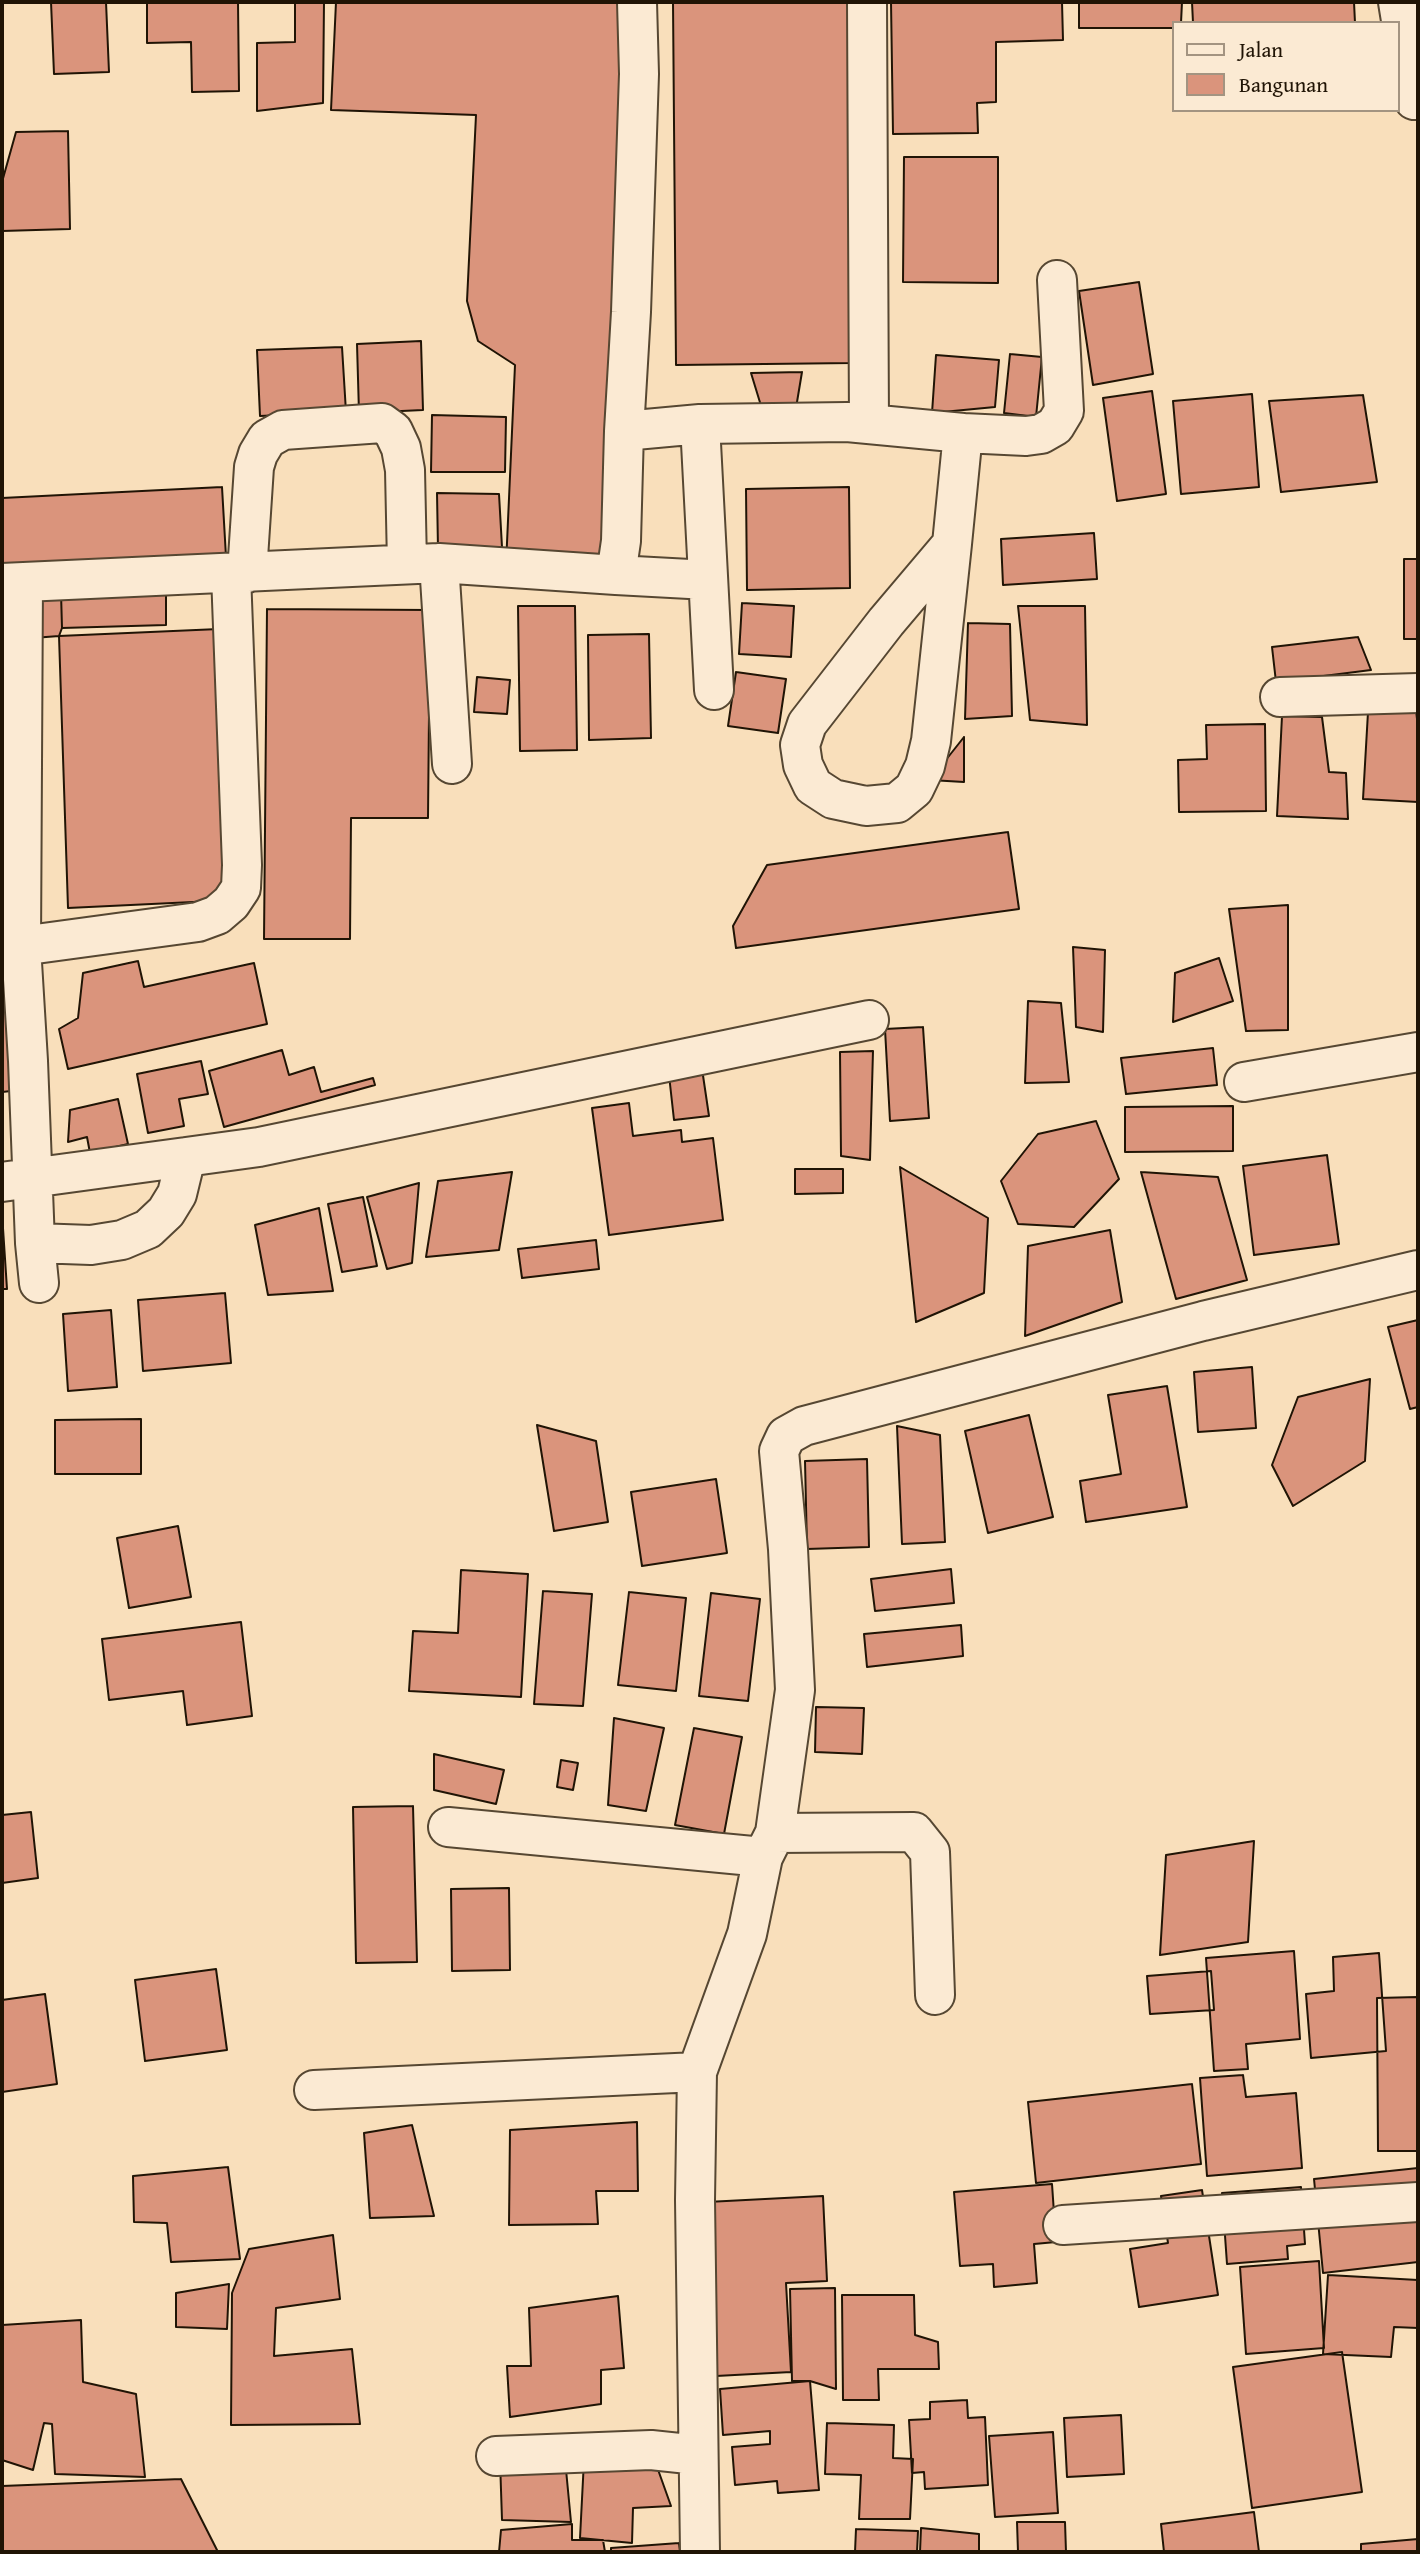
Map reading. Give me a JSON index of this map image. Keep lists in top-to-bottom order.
{
  "legend": ["Jalan", "Bangunan"]
}
